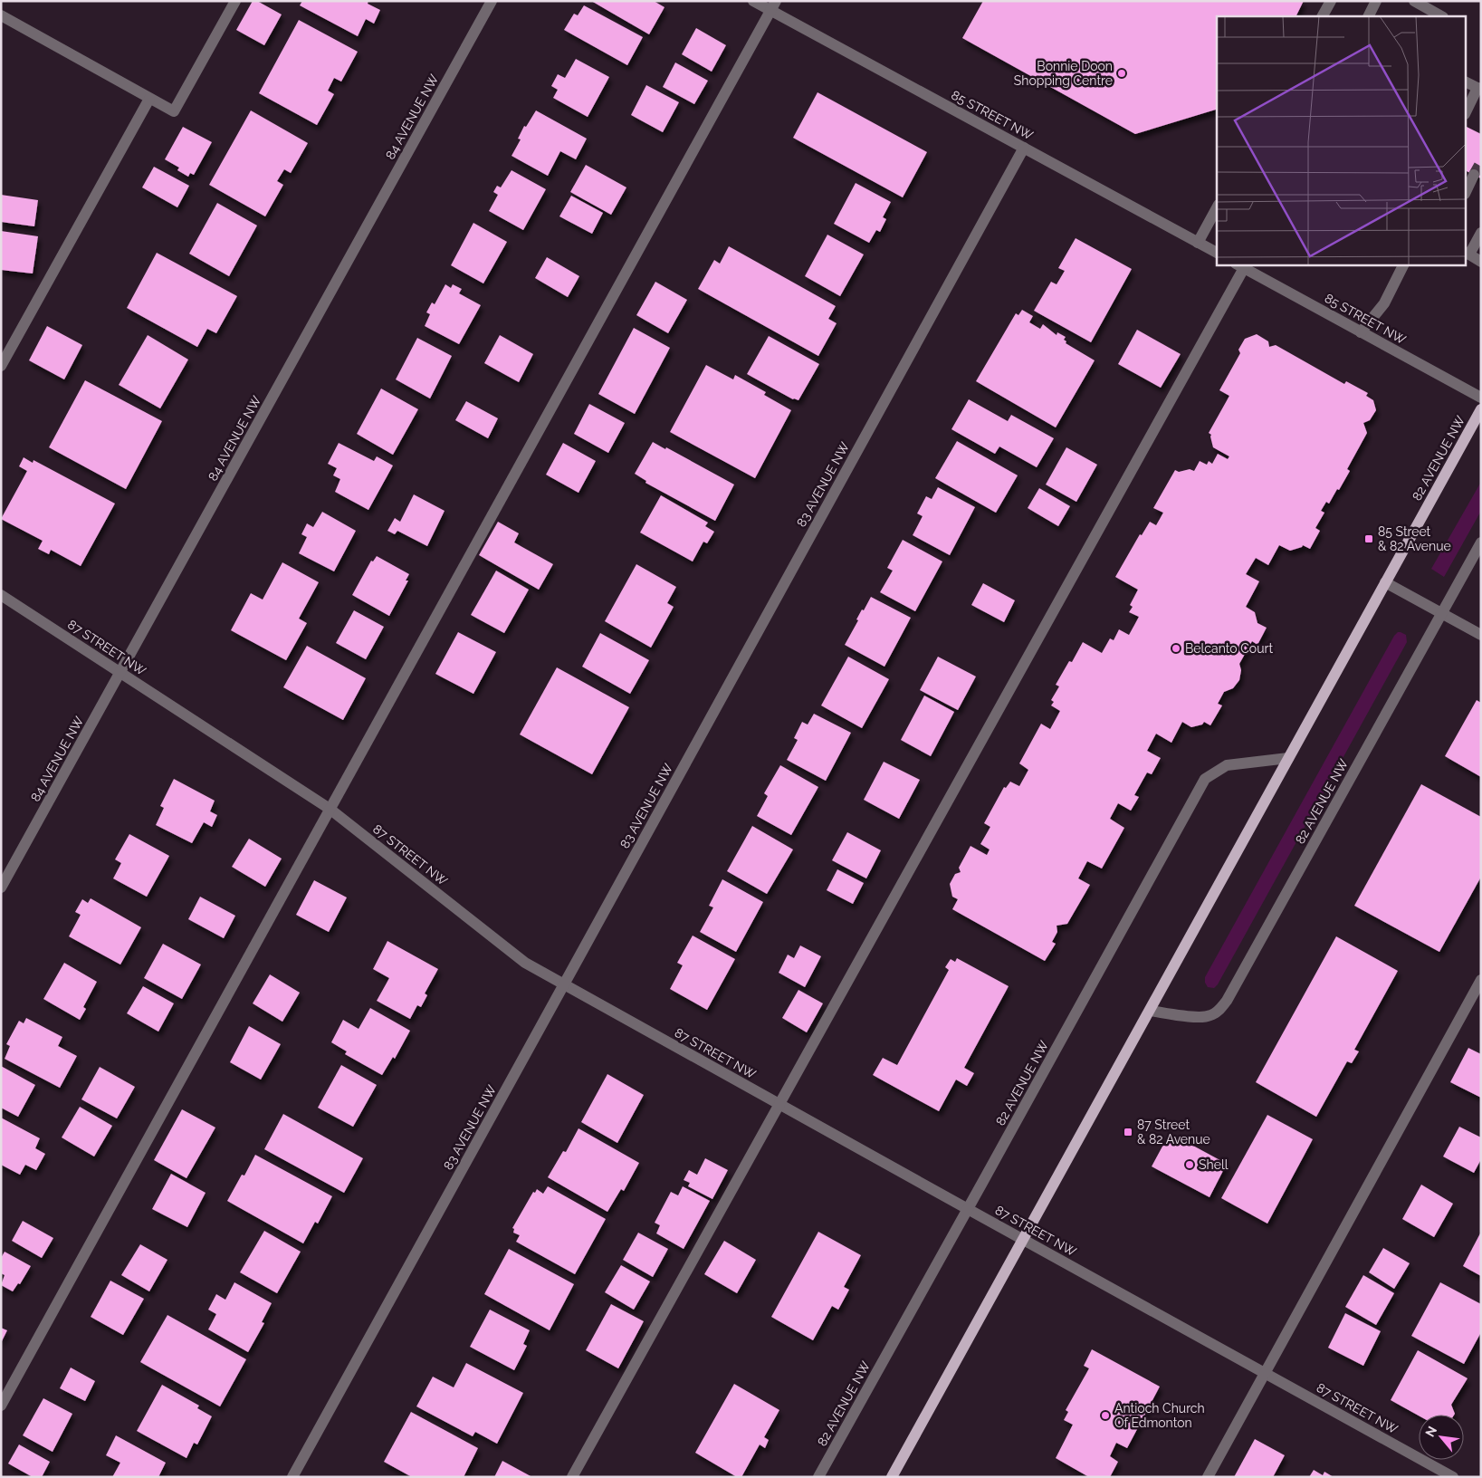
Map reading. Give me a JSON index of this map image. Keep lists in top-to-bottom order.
{
  "streets": {
    "main road": ["82 AVENUE NW"],
    "street": [
      "85 STREET NW",
      "84 AVENUE NW",
      "83 AVENUE NW",
      "87 STREET NW"
    ]
  },
  "crossings": [
    ["85 STREET NW", "83 AVENUE NW"],
    ["84 AVENUE NW", "87 STREET NW"],
    ["82 AVENUE NW", "87 STREET NW"],
    ["83 AVENUE NW", "87 STREET NW"]
  ],
  "places": {
    "other": [
      "Bonnie Doon Shopping Centre",
      "Belcanto Court",
      "Shell",
      "Antioch Church Of Edmonton"
    ],
    "transit": ["85 Street & 82 Avenue", "87 Street & 82 Avenue"]
  },
  "north": "top left"
}
